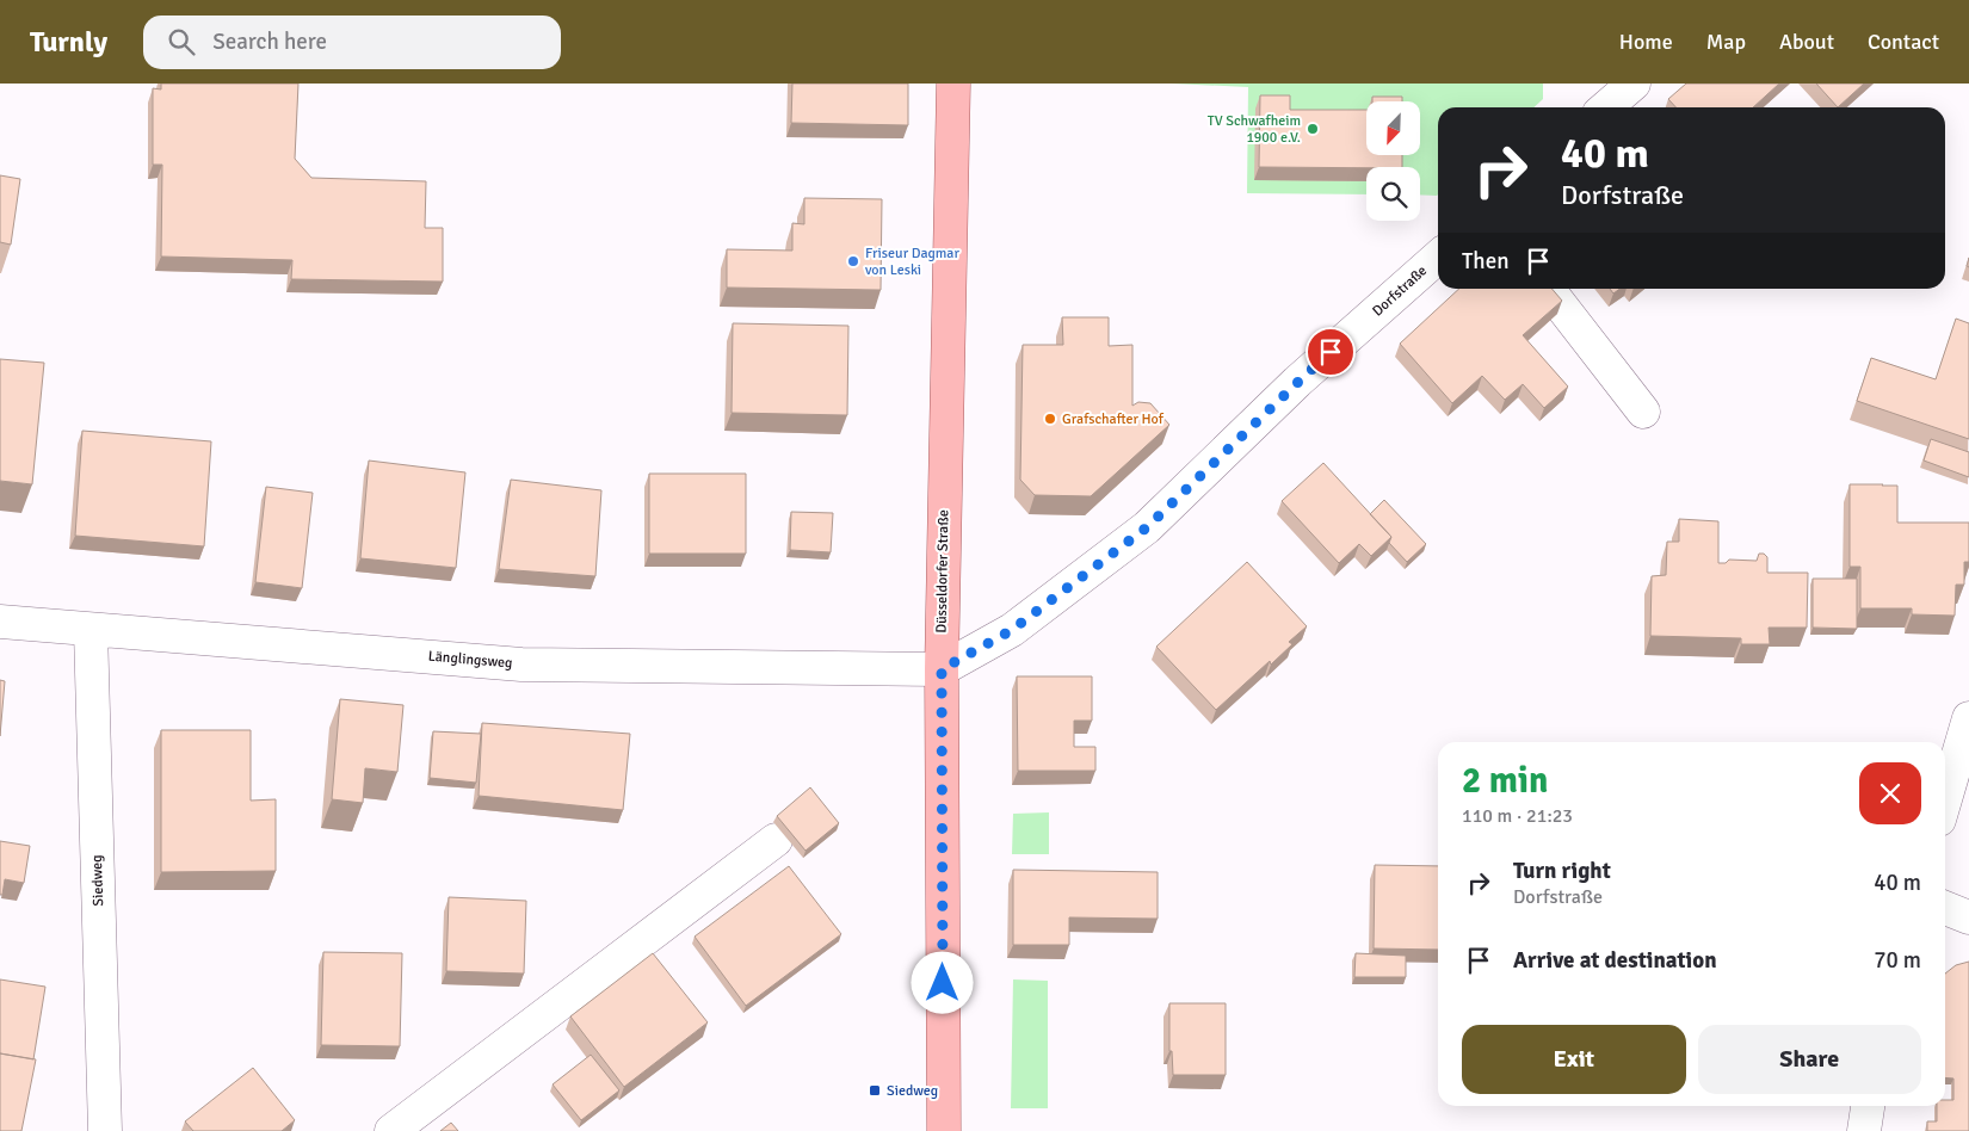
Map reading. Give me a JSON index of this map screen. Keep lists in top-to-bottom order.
{
  "streets": {
    "main road": ["Düsseldorfer Straße"],
    "street": ["Dorfstraße", "Länglingsweg", "Siedweg"]
  },
  "crossings": [
    ["Dorfstraße", "Düsseldorfer Straße"],
    ["Dorfstraße", "Länglingsweg"],
    ["Düsseldorfer Straße", "Länglingsweg"],
    ["Länglingsweg", "Siedweg"]
  ],
  "places": {
    "other": ["TV Schwafheim 1900 e.V.", "Friseur Dagmar von Leski", "Grafschafter Hof"],
    "transit": ["Siedweg"]
  },
  "north": "bottom left",
  "page": {
    "header": "Turnly",
    "search": "Search here",
    "nav": [
      "Home",
      "Map",
      "About",
      "Contact"
    ],
    "turn": ["40 m", "Dorfstraße"],
    "then": "Then",
    "heading": ["2 min", "110 m · 21:23"],
    "list": [
      {
        "name": "Turn right",
        "note": "Dorfstraße",
        "value": "40 m"
      },
      {
        "name": "Arrive at destination",
        "value": "70 m"
      }
    ],
    "buttons": ["Exit", "Share"]
  }
}
